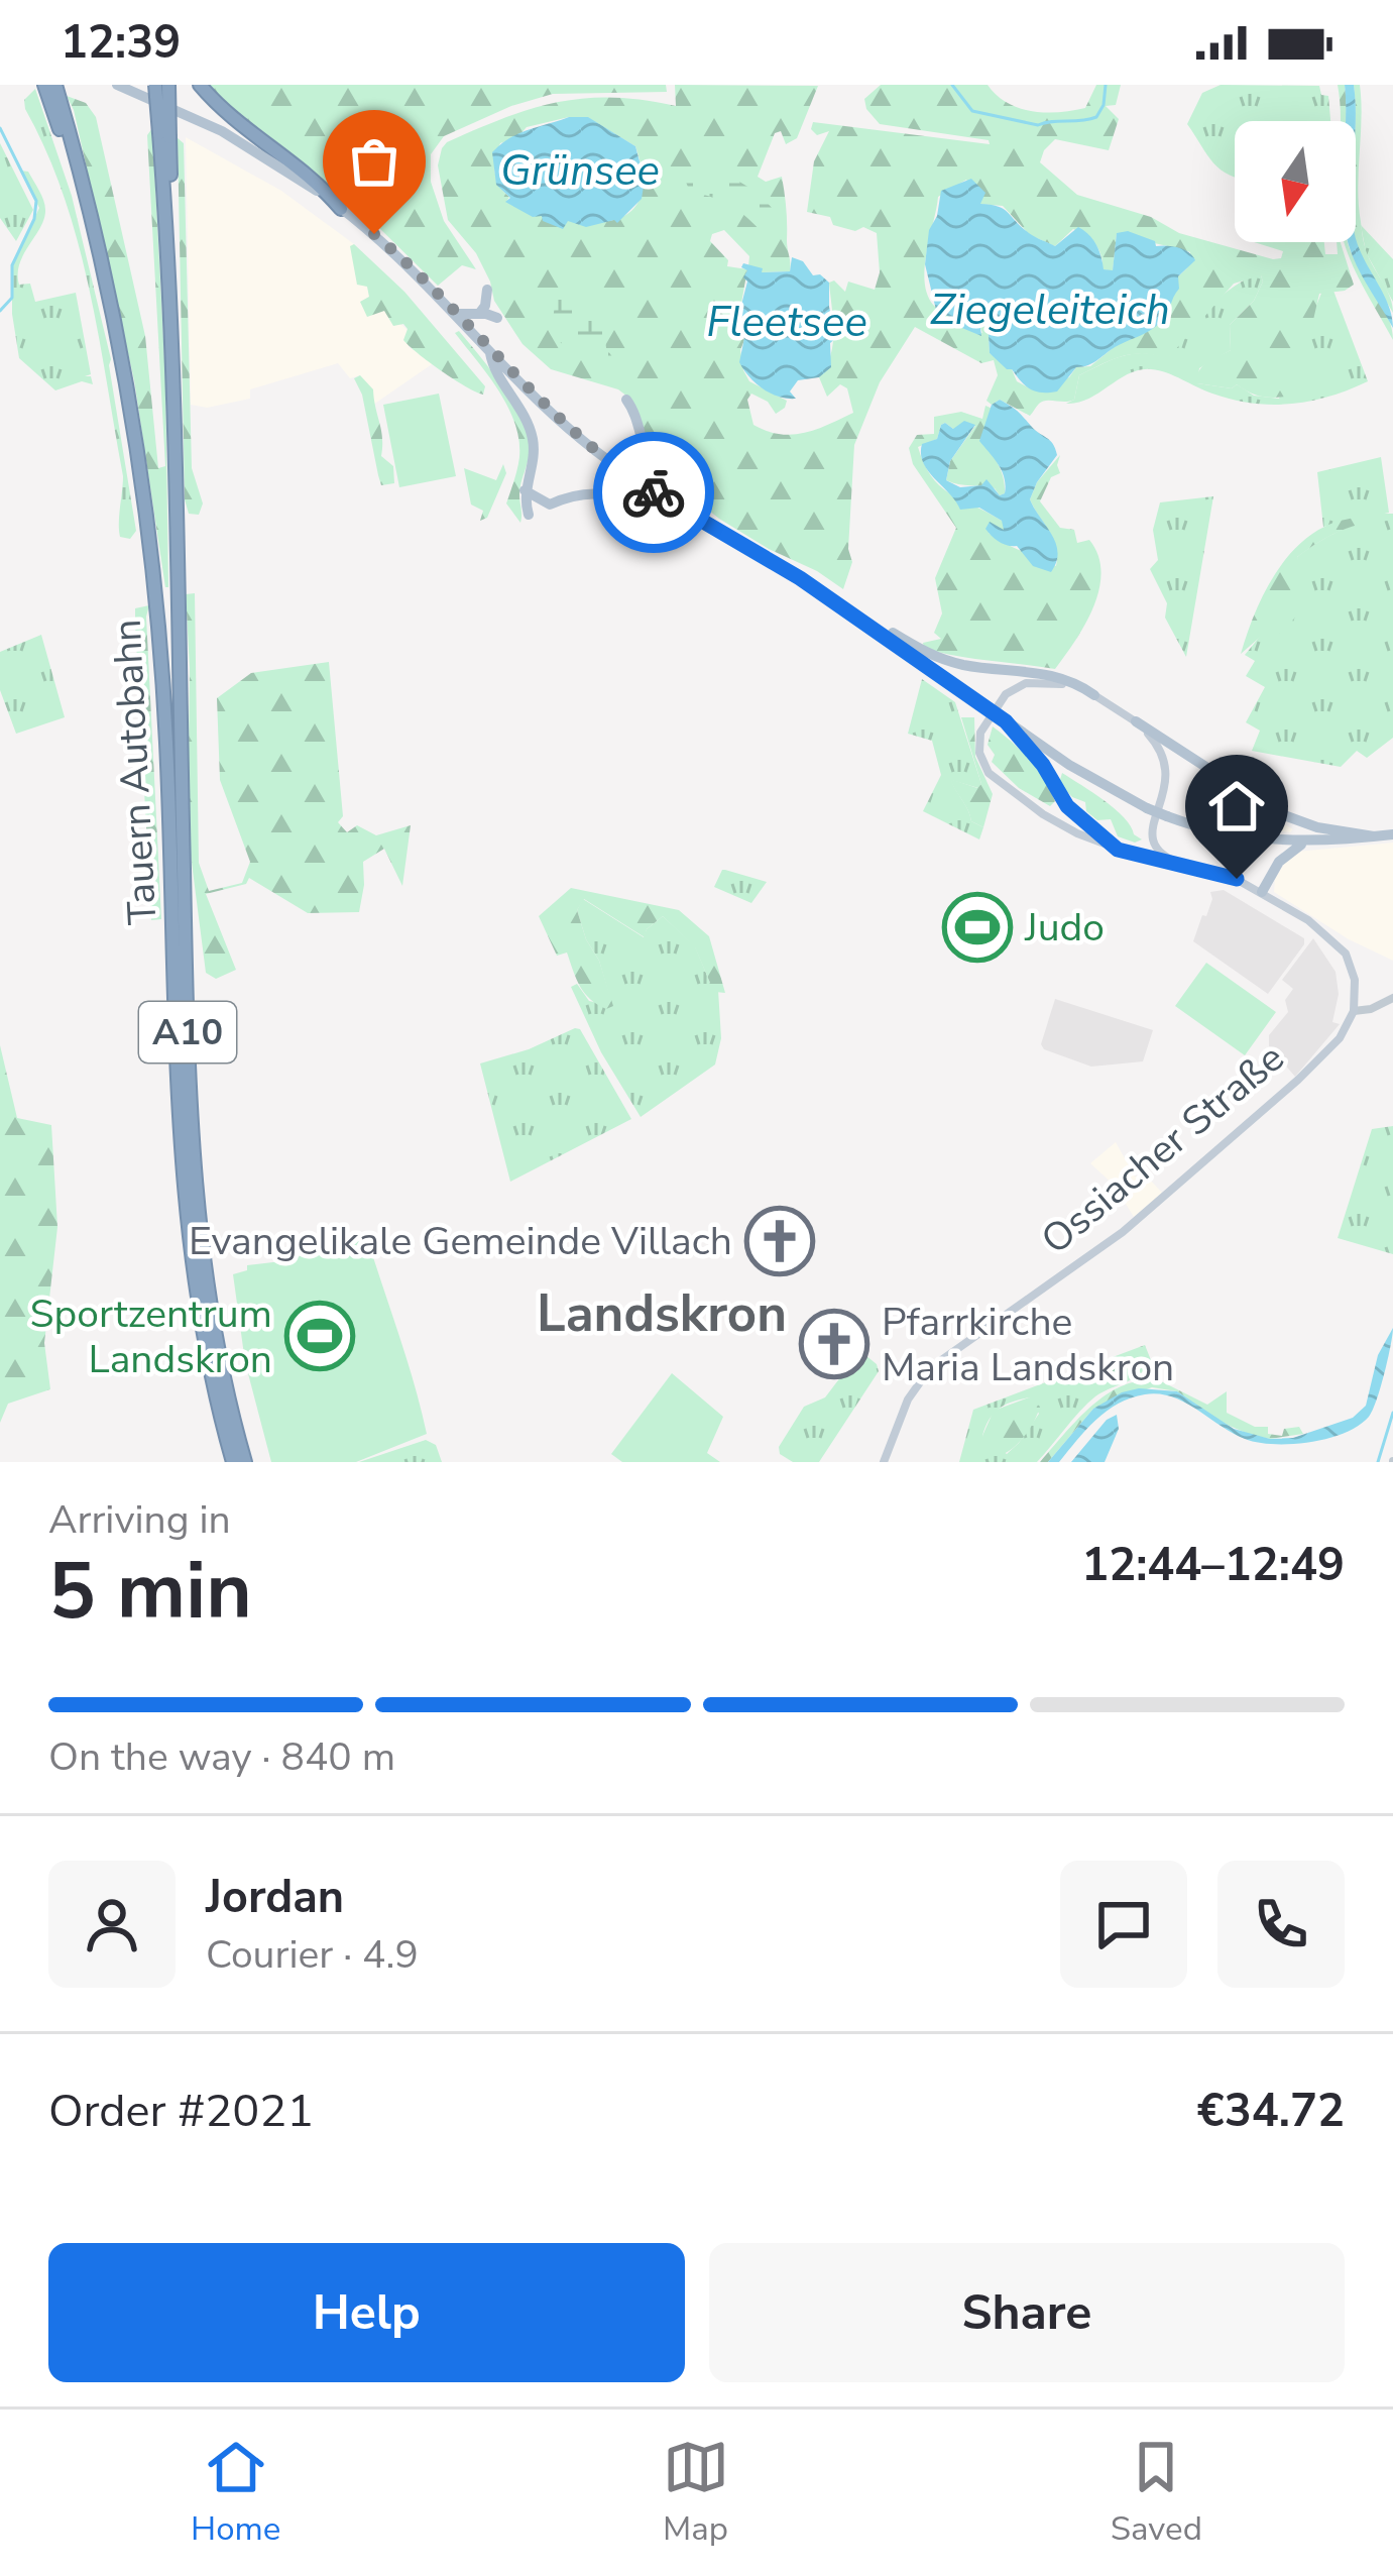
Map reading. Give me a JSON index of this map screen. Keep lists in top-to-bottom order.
{
  "streets": {
    "highway": ["Tauern Autobahn", "A10"],
    "main road": ["Ossiacher Straße"]
  },
  "districts": ["Landskron"],
  "water": ["Grünsee", "Ziegeleiteich", "Fleetsee"],
  "places": {
    "sports": ["Judo", "Sportzentrum Landskron"],
    "church": ["Evangelikale Gemeinde Villach", "Pfarrkirche Maria Landskron"]
  },
  "north": "bottom",
  "page": {
    "status": "12:39",
    "heading": ["5 min", "Arriving in", "12:44–12:49"],
    "panel": [
      "Jordan",
      "Courier · 4.9",
      "Order #2021",
      "€34.72"
    ],
    "bar": "On the way · 840 m",
    "buttons": ["Help", "Share"],
    "tabs": ["Home", "Map", "Saved"]
  }
}
